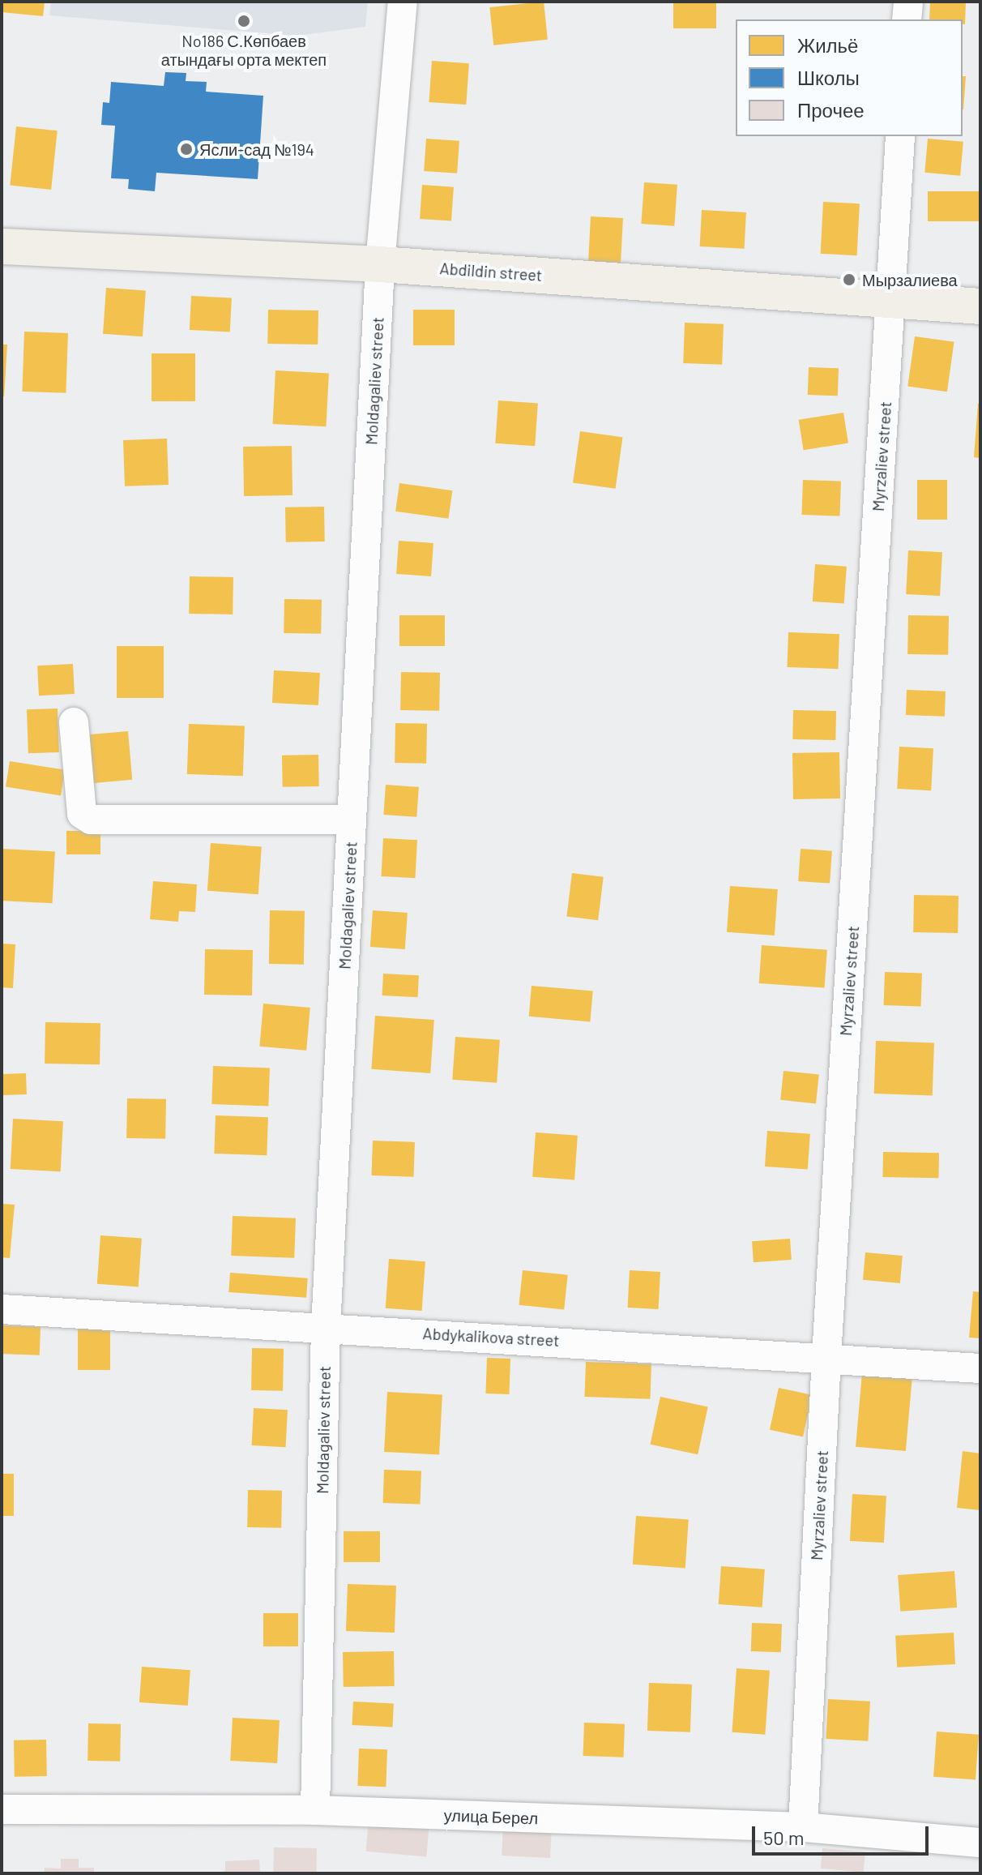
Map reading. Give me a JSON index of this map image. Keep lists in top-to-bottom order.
{
  "streets": {
    "main road": ["Abdildin street"],
    "street": [
      "Moldagaliev street",
      "Myrzaliev street",
      "Abdykalikova street",
      "улица Берел"
    ]
  },
  "crossings": [
    ["Abdildin street", "Moldagaliev street"],
    ["Abdildin street", "Myrzaliev street"],
    ["Moldagaliev street", "Abdykalikova street"],
    ["Moldagaliev street", "улица Берел"],
    ["Myrzaliev street", "Abdykalikova street"],
    ["Myrzaliev street", "улица Берел"]
  ],
  "places": ["No186 С.Көпбаев атындағы орта мектеп", "Ясли-сад №194", "Мырзалиева"],
  "legend": ["Жильё", "Школы", "Прочее"],
  "scale_bar": "50 m"
}
